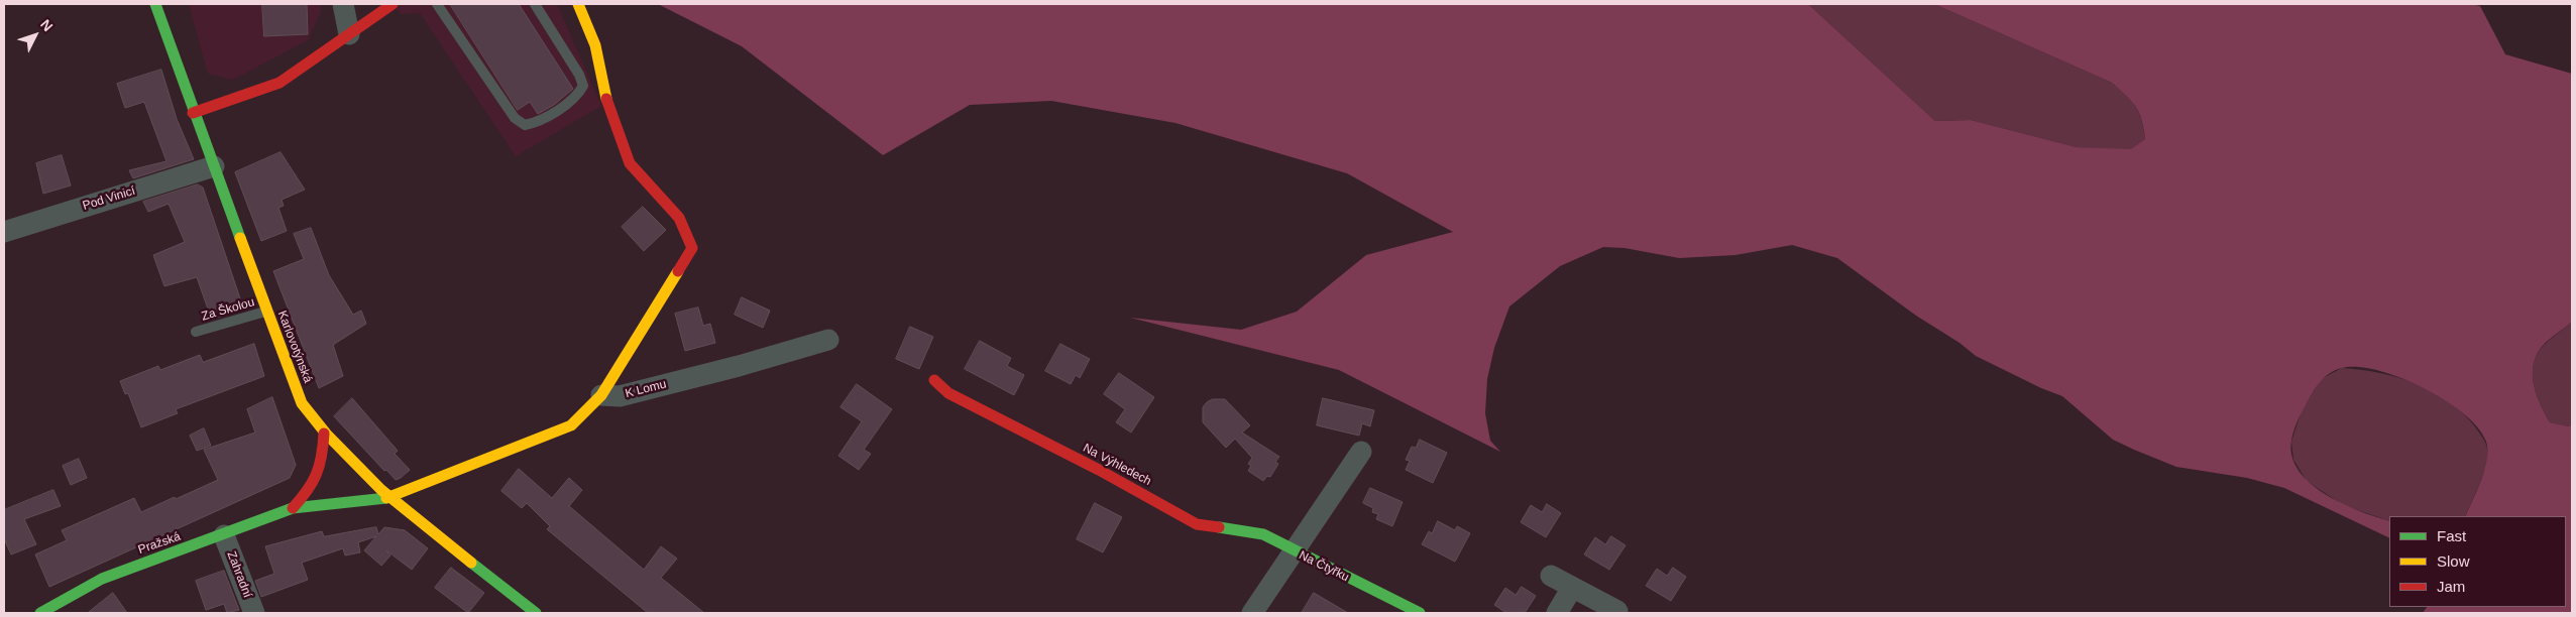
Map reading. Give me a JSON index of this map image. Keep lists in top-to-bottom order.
{
  "streets": {
    "street": [
      "Pod Vinicí",
      "Karlovotýnská",
      "K Lomu",
      "Na Výhledech",
      "Pražská",
      "Na Čtyřku",
      "Zahradní"
    ],
    "lane": ["Za Školou"]
  },
  "crossings": [
    ["Pod Vinicí", "Karlovotýnská"],
    ["Za Školou", "Karlovotýnská"],
    ["Karlovotýnská", "Pražská"],
    ["Na Výhledech", "Na Čtyřku"],
    ["Pražská", "Zahradní"]
  ],
  "legend": ["Fast", "Slow", "Jam"],
  "north": "top right"
}
